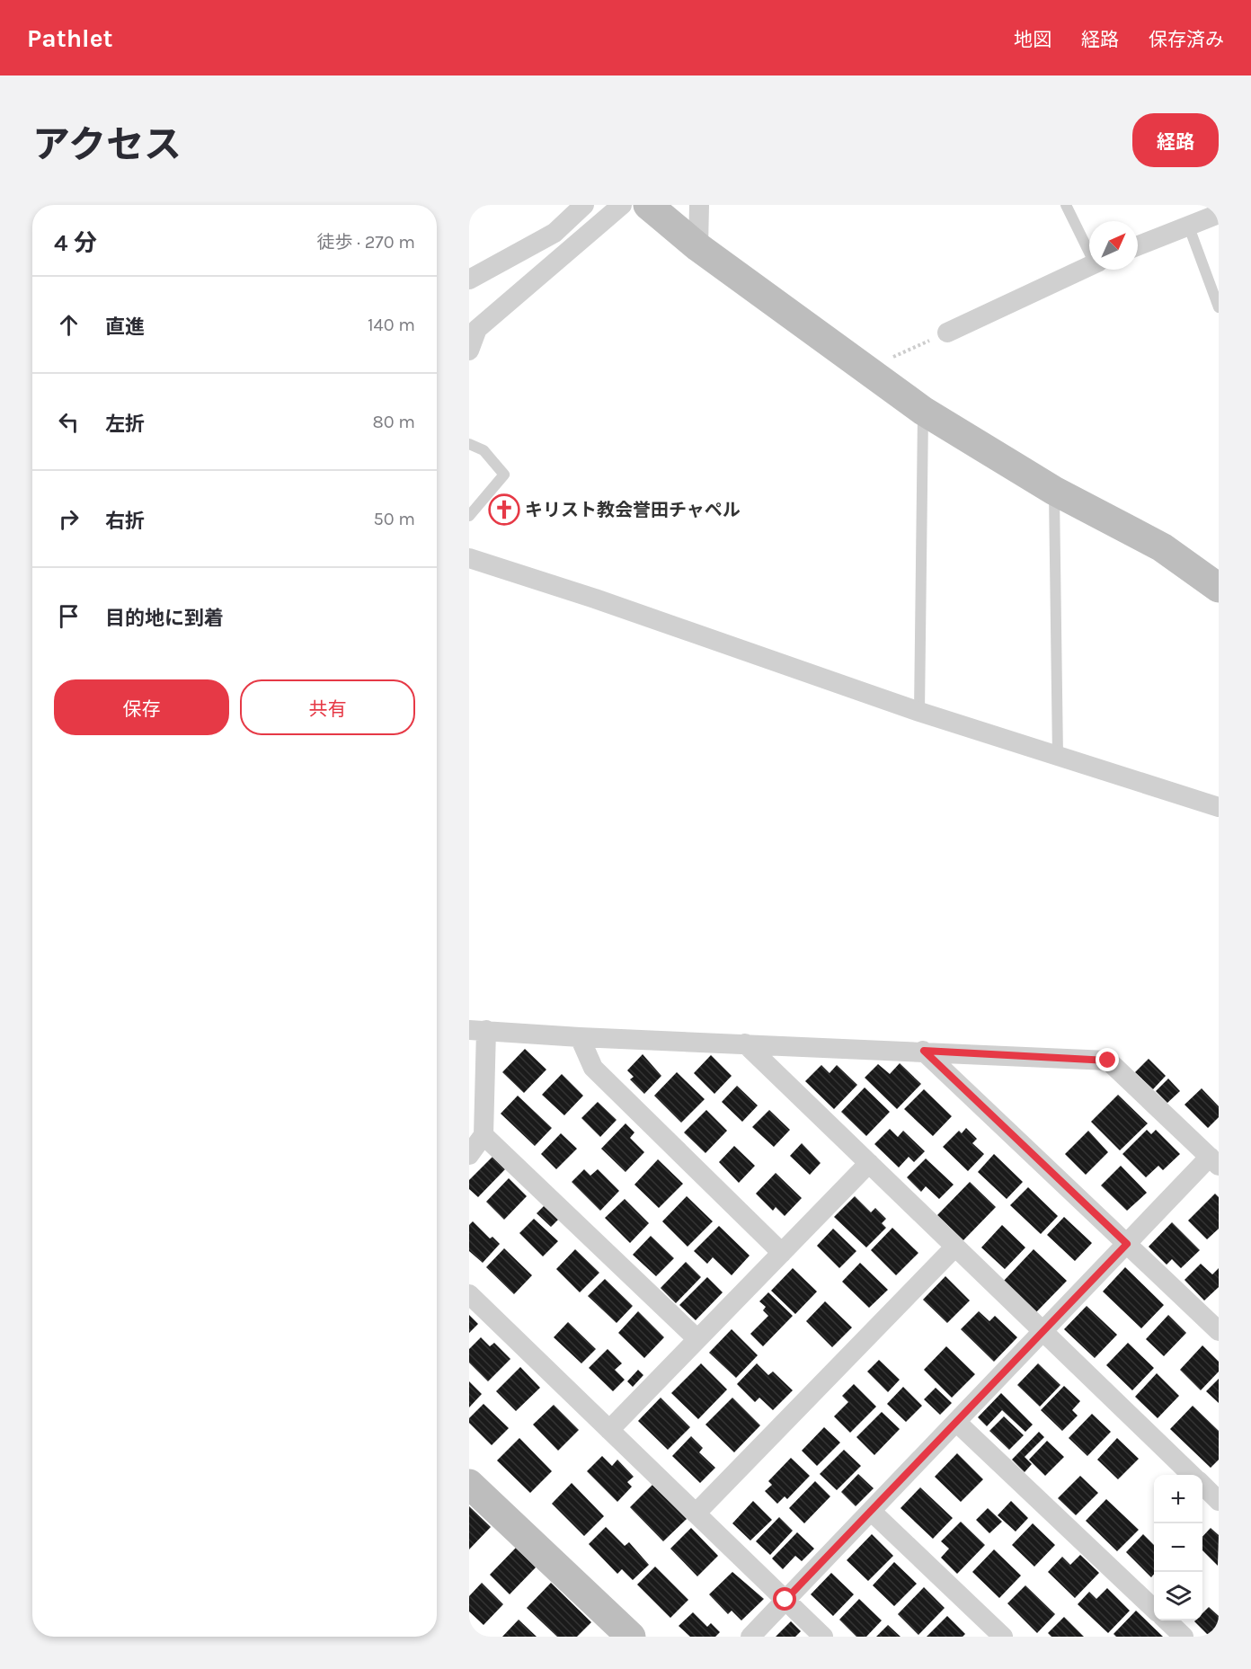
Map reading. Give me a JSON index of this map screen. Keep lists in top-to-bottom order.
{
  "places": {
    "church": ["キリスト教会誉田チャペル"]
  },
  "north": "top right",
  "page": {
    "header": "Pathlet",
    "nav": ["地図", "経路", "保存済み"],
    "title": "アクセス",
    "buttons": [
      "経路",
      ["保存", "共有"]
    ],
    "heading": ["4 分", "徒歩 · 270 m"],
    "list": [
      ["直進", "140 m"],
      ["左折", "80 m"],
      ["右折", "50 m"],
      "目的地に到着"
    ],
    "map_buttons": ["+", "−"]
  }
}
